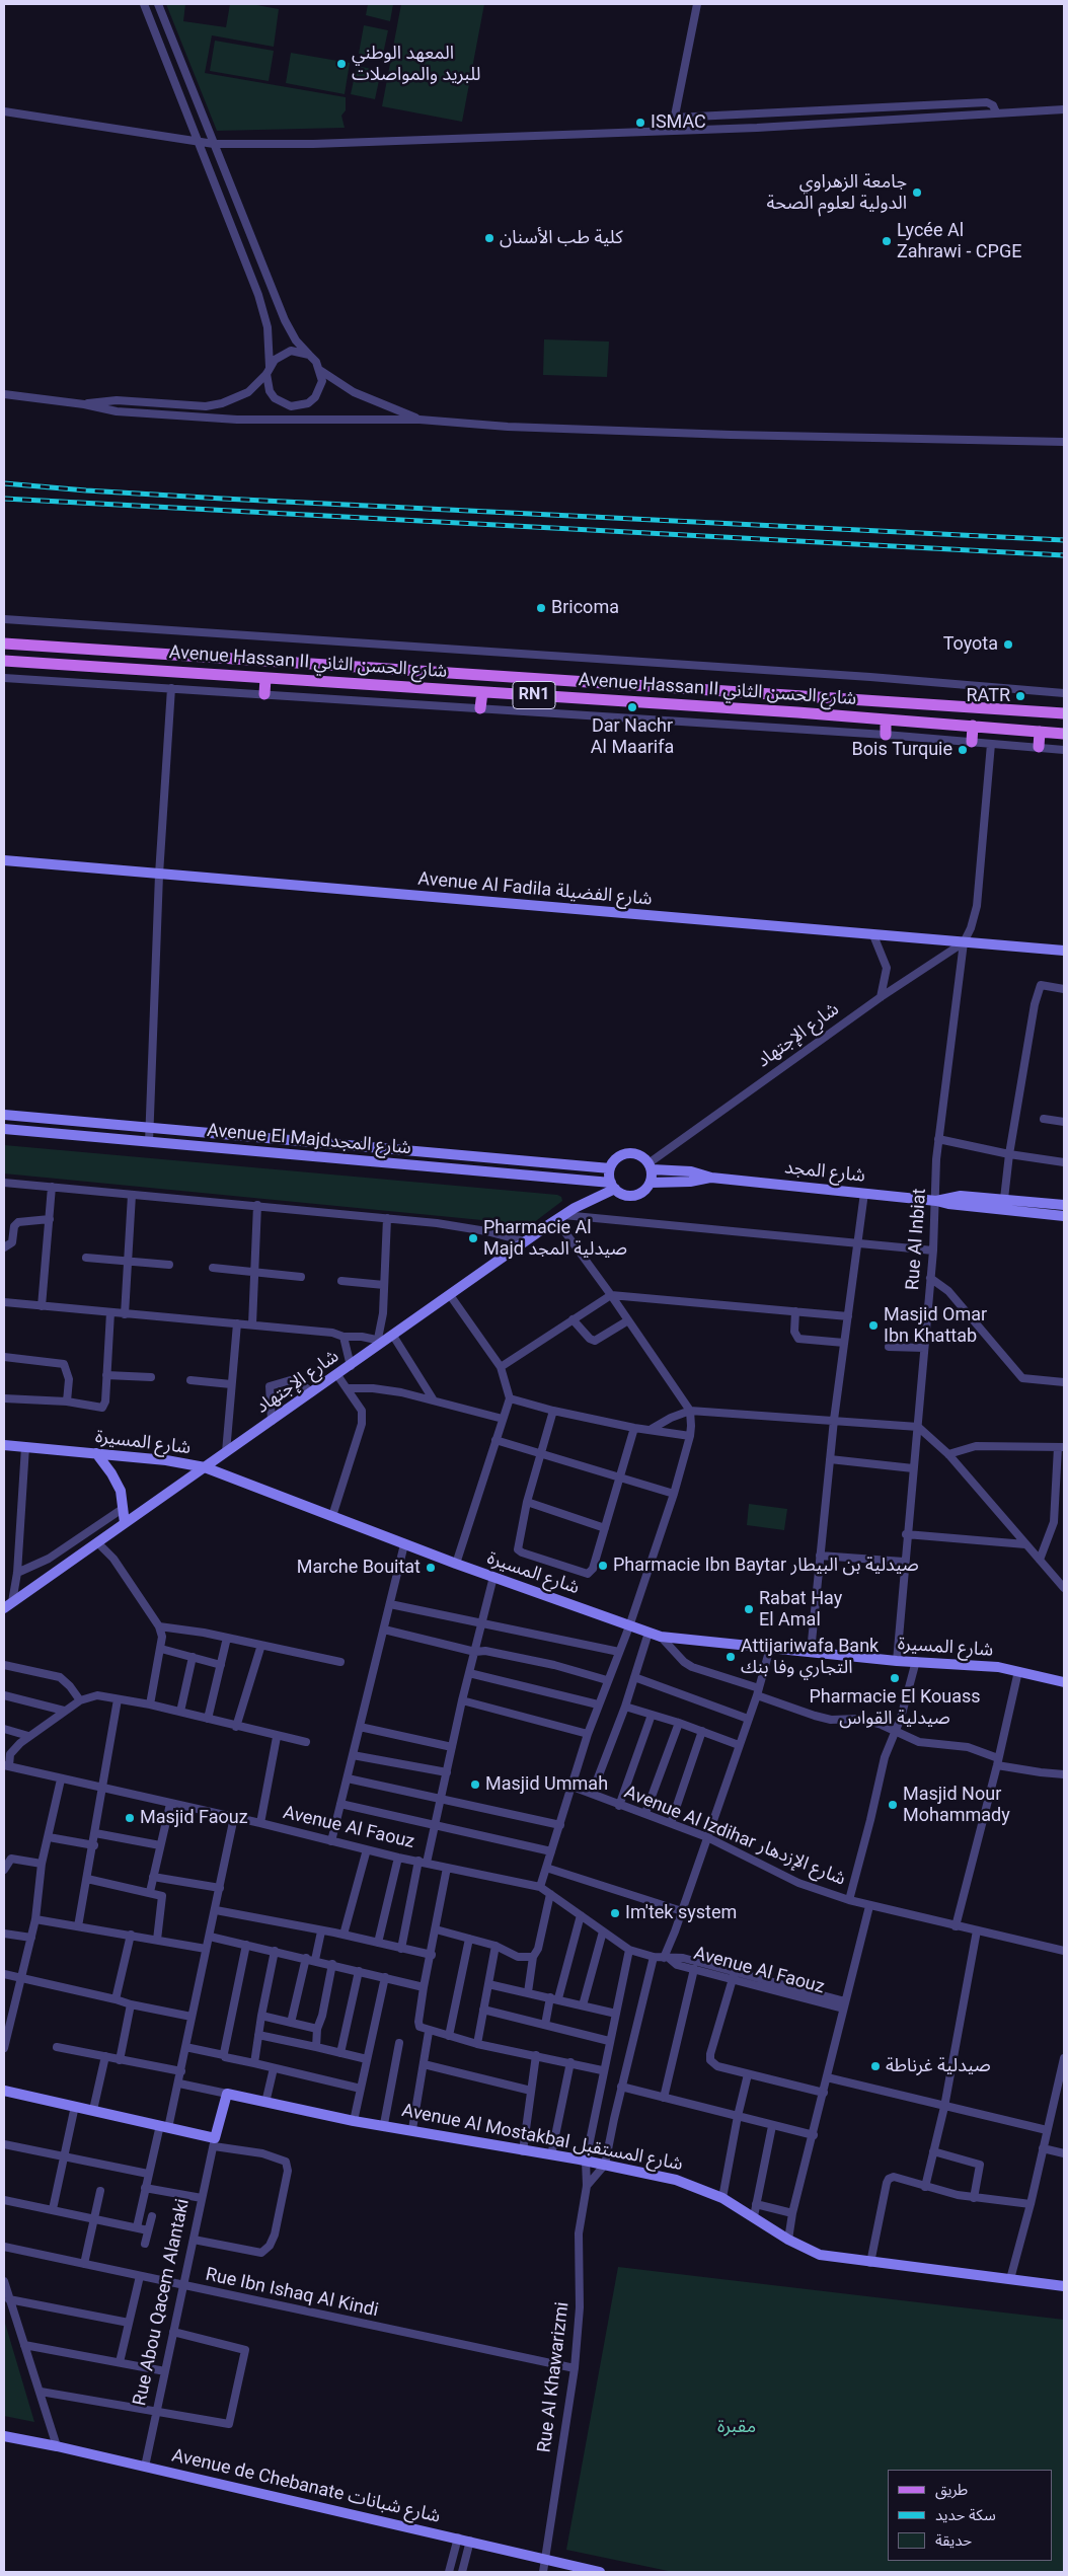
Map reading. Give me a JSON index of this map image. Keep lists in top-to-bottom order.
{
  "streets": {
    "main road": ["Avenue Hassan II شارع الحسن الثاني", "RN1"],
    "street": [
      "Avenue Al Fadila شارع الفضيلة",
      "شارع الإجتهاد",
      "Avenue El Majdشارع المجد",
      "شارع المجد",
      "Rue Al Inbiat",
      "شارع المسيرة",
      "Avenue Al Faouz",
      "Avenue Al Izdihar شارع الإزدهار",
      "Avenue Al Mostakbal شارع المستقبل",
      "Rue Ibn Ishaq Al Kindi",
      "Rue Abou Qacem Alantaki",
      "Rue Al Khawarizmi",
      "Avenue de Chebanate شارع شبانات"
    ]
  },
  "crossings": [
    ["Avenue Al Fadila شارع الفضيلة", "شارع الإجتهاد"],
    ["Avenue Al Fadila شارع الفضيلة", "Rue Al Inbiat"],
    ["شارع الإجتهاد", "Avenue El Majdشارع المجد"],
    ["شارع الإجتهاد", "شارع المجد"],
    ["شارع الإجتهاد", "Rue Al Inbiat"],
    ["شارع الإجتهاد", "شارع المسيرة"],
    ["Avenue El Majdشارع المجد", "شارع المجد"],
    ["شارع المجد", "Rue Al Inbiat"],
    ["Rue Al Inbiat", "شارع المسيرة"],
    ["Avenue Al Faouz", "Rue Al Khawarizmi"],
    ["Avenue Al Mostakbal شارع المستقبل", "Rue Abou Qacem Alantaki"],
    ["Avenue Al Mostakbal شارع المستقبل", "Rue Al Khawarizmi"],
    ["Rue Ibn Ishaq Al Kindi", "Rue Abou Qacem Alantaki"],
    ["Rue Ibn Ishaq Al Kindi", "Rue Al Khawarizmi"],
    ["Rue Abou Qacem Alantaki", "Avenue de Chebanate شارع شبانات"],
    ["Rue Al Khawarizmi", "Avenue de Chebanate شارع شبانات"]
  ],
  "parks": ["مقبرة"],
  "places": [
    "المعهد الوطني للبريد والمواصلات",
    "ISMAC",
    "جامعة الزهراوي الدولية لعلوم الصحة",
    "كلية طب الأسنان",
    "Lycée Al Zahrawi - CPGE",
    "Bricoma",
    "Toyota",
    "RATR",
    "Dar Nachr Al Maarifa",
    "Bois Turquie",
    "Pharmacie Al Majd صيدلية المجد",
    "Masjid Omar Ibn Khattab",
    "Pharmacie Ibn Baytar صيدلية بن البيطار",
    "Marche Bouitat",
    "Rabat Hay El Amal",
    "Attijariwafa Bank التجاري وفا بنك",
    "Pharmacie El Kouass صيدلية القواس",
    "Masjid Ummah",
    "Masjid Nour Mohammady",
    "Masjid Faouz",
    "Im'tek system",
    "صيدلية غرناطة"
  ],
  "legend": ["طريق", "سكة حديد", "حديقة"]
}
